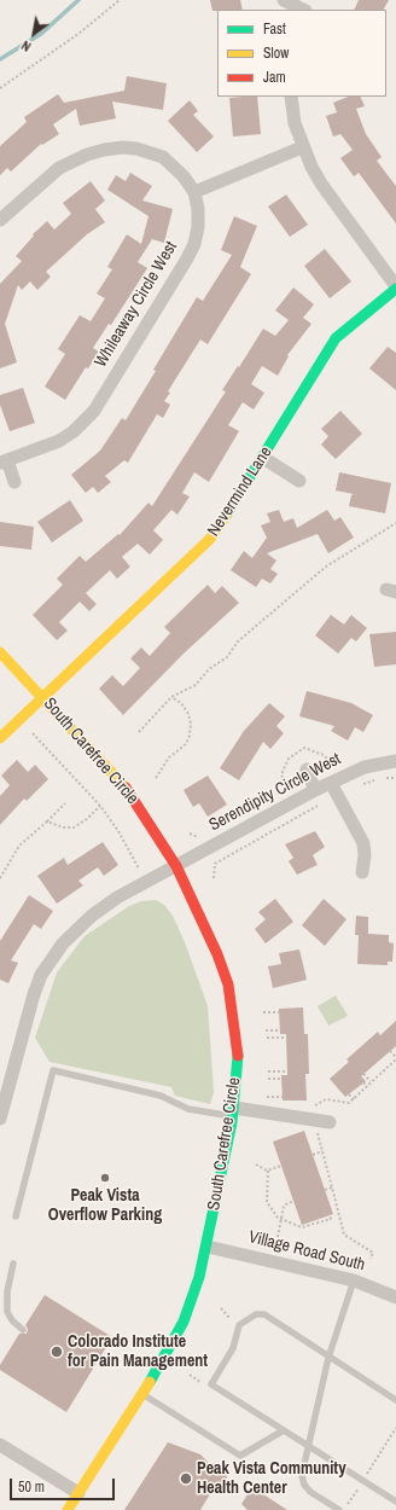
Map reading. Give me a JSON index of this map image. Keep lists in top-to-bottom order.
{
  "streets": {
    "main road": ["Nevermind Lane", "South Carefree Circle"],
    "street": ["Whileaway Circle West", "Serendipity Circle West", "Village Road South"]
  },
  "crossings": [
    ["Nevermind Lane", "South Carefree Circle"],
    ["South Carefree Circle", "Serendipity Circle West"],
    ["South Carefree Circle", "Village Road South"]
  ],
  "places": ["Peak Vista Overflow Parking", "Colorado Institute for Pain Management", "Peak Vista Community Health Center"],
  "legend": ["Fast", "Slow", "Jam"],
  "scale_bar": "50 m",
  "north": "bottom left"
}
